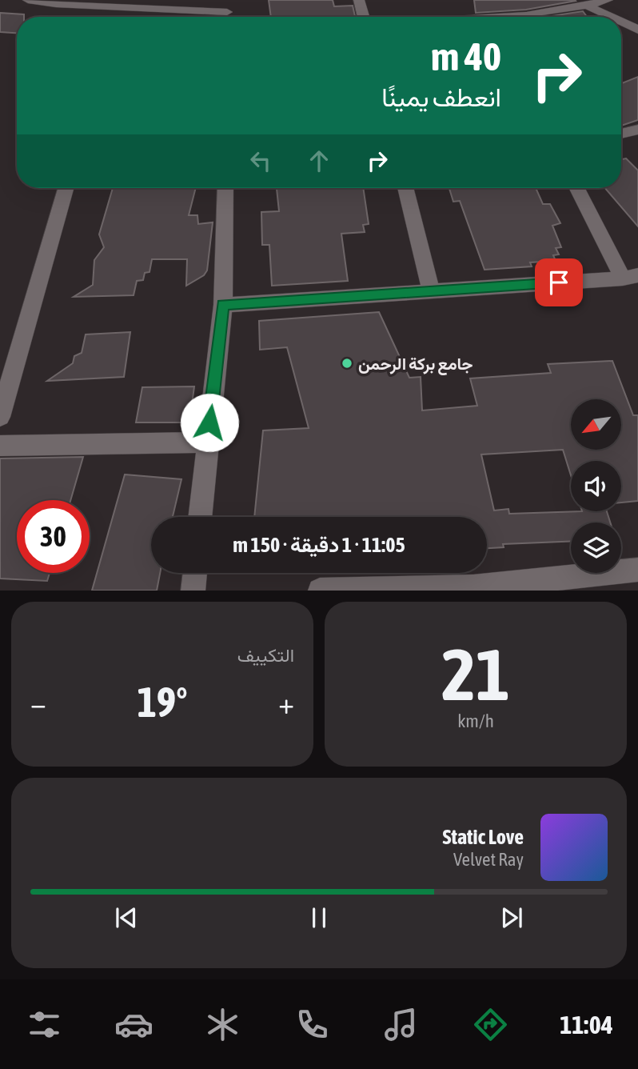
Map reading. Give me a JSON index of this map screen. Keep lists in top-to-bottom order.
{
  "places": ["جامع بركة الرحمن"],
  "north": "bottom left",
  "page": {
    "turn": ["40 m", "انعطف يمينًا"],
    "limit": "30",
    "trip": "11:05 · 1 دقيقة · 150 m",
    "tile": [
      ["21", "km/h"],
      "التكييف"
    ],
    "heat": ["−", "19°", "+"],
    "song": ["Static Love", "Velvet Ray"],
    "tabs": "11:04"
  }
}
